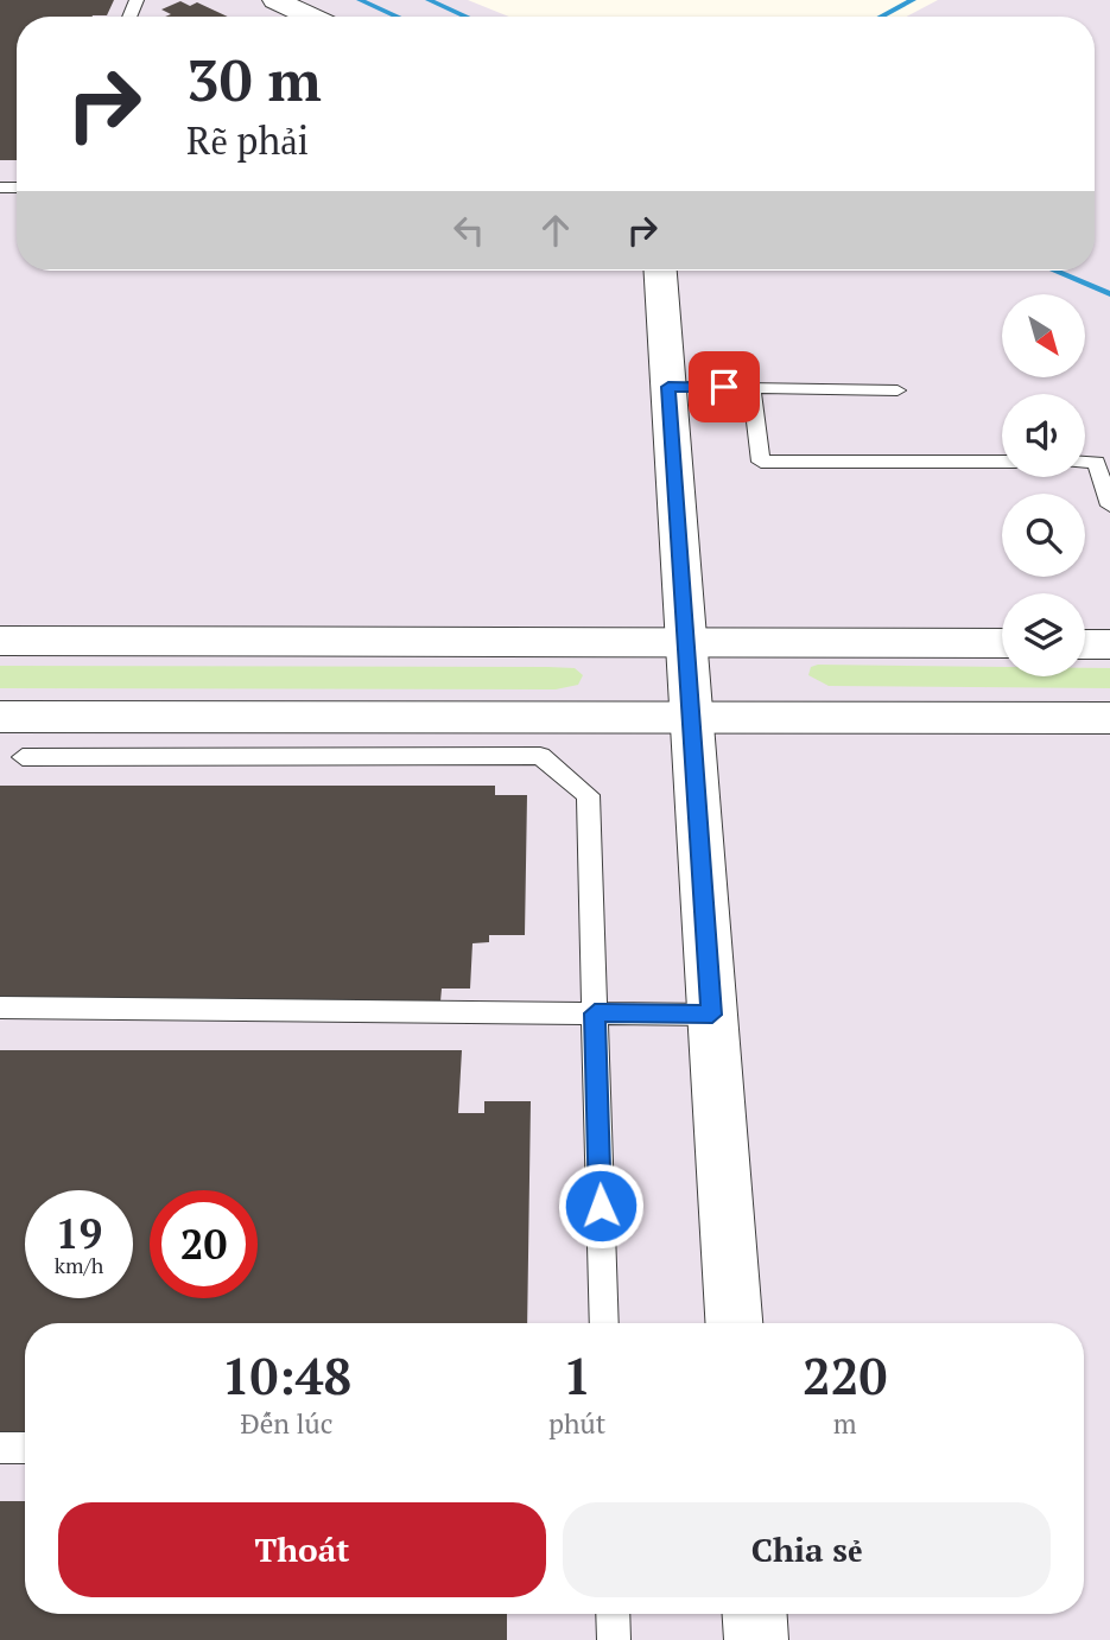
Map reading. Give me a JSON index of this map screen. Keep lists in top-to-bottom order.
{
  "north": "bottom right",
  "page": {
    "turn": ["30 m", "Rẽ phải"],
    "speed": "19 km/h",
    "limit": "20",
    "eta": [
      "10:48",
      "Đến lúc",
      "1",
      "phút",
      "220",
      "m"
    ],
    "buttons": ["Thoát", "Chia sẻ"]
  }
}
